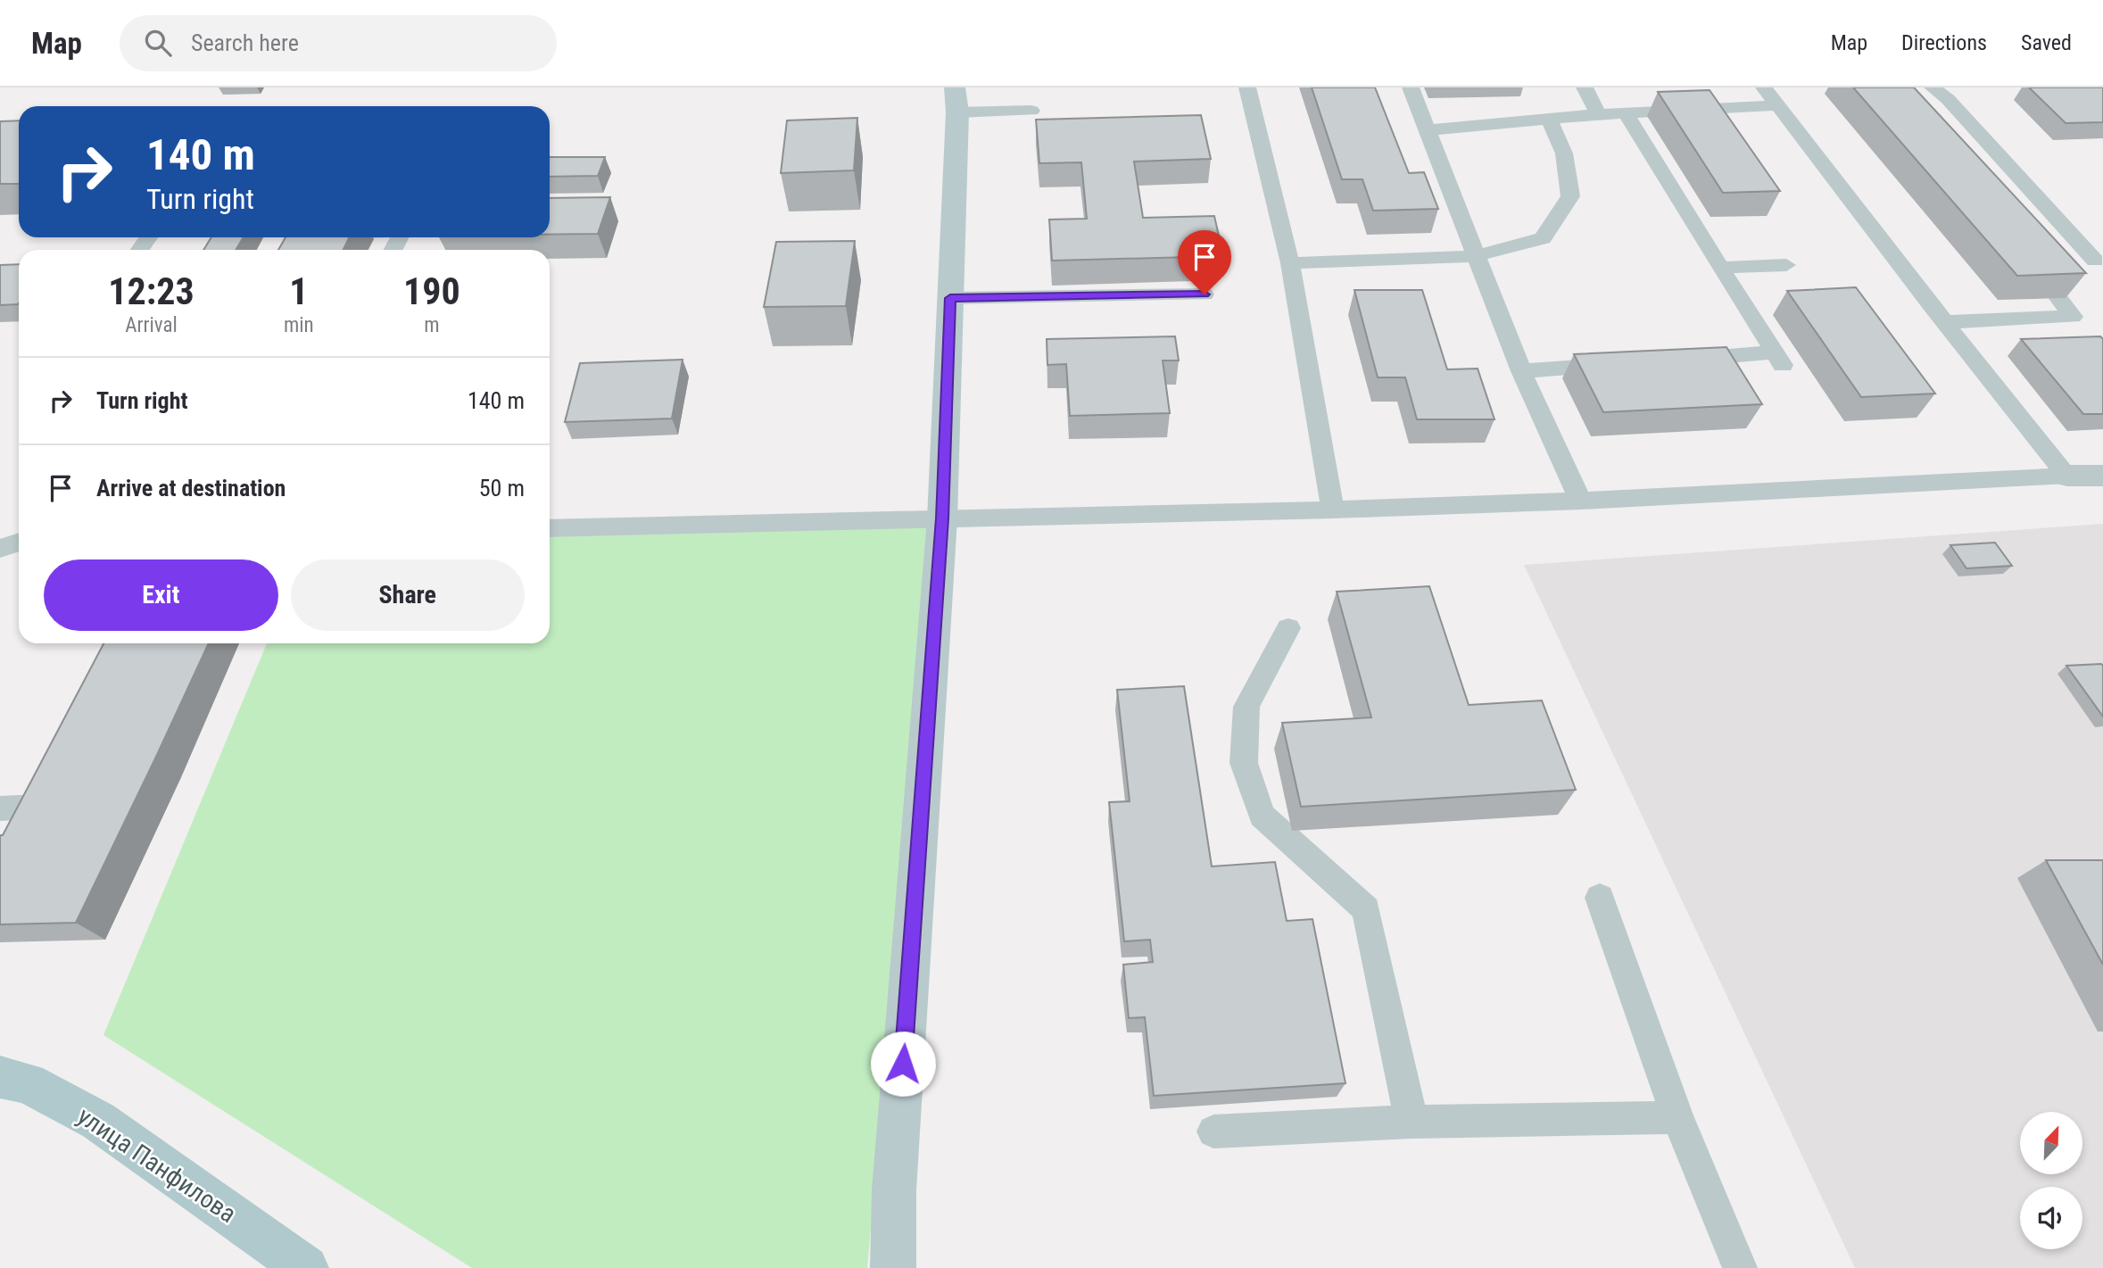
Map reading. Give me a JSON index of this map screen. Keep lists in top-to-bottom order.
{
  "streets": {
    "main road": ["улица Панфилова"]
  },
  "north": "top right",
  "page": {
    "header": "Map",
    "search": "Search here",
    "nav": ["Map", "Directions", "Saved"],
    "turn": ["140 m", "Turn right"],
    "eta": [
      "12:23",
      "Arrival",
      "1",
      "min",
      "190",
      "m"
    ],
    "list": [
      {
        "name": "Turn right",
        "value": "140 m"
      },
      {
        "name": "Arrive at destination",
        "value": "50 m"
      }
    ],
    "buttons": ["Exit", "Share"]
  }
}
